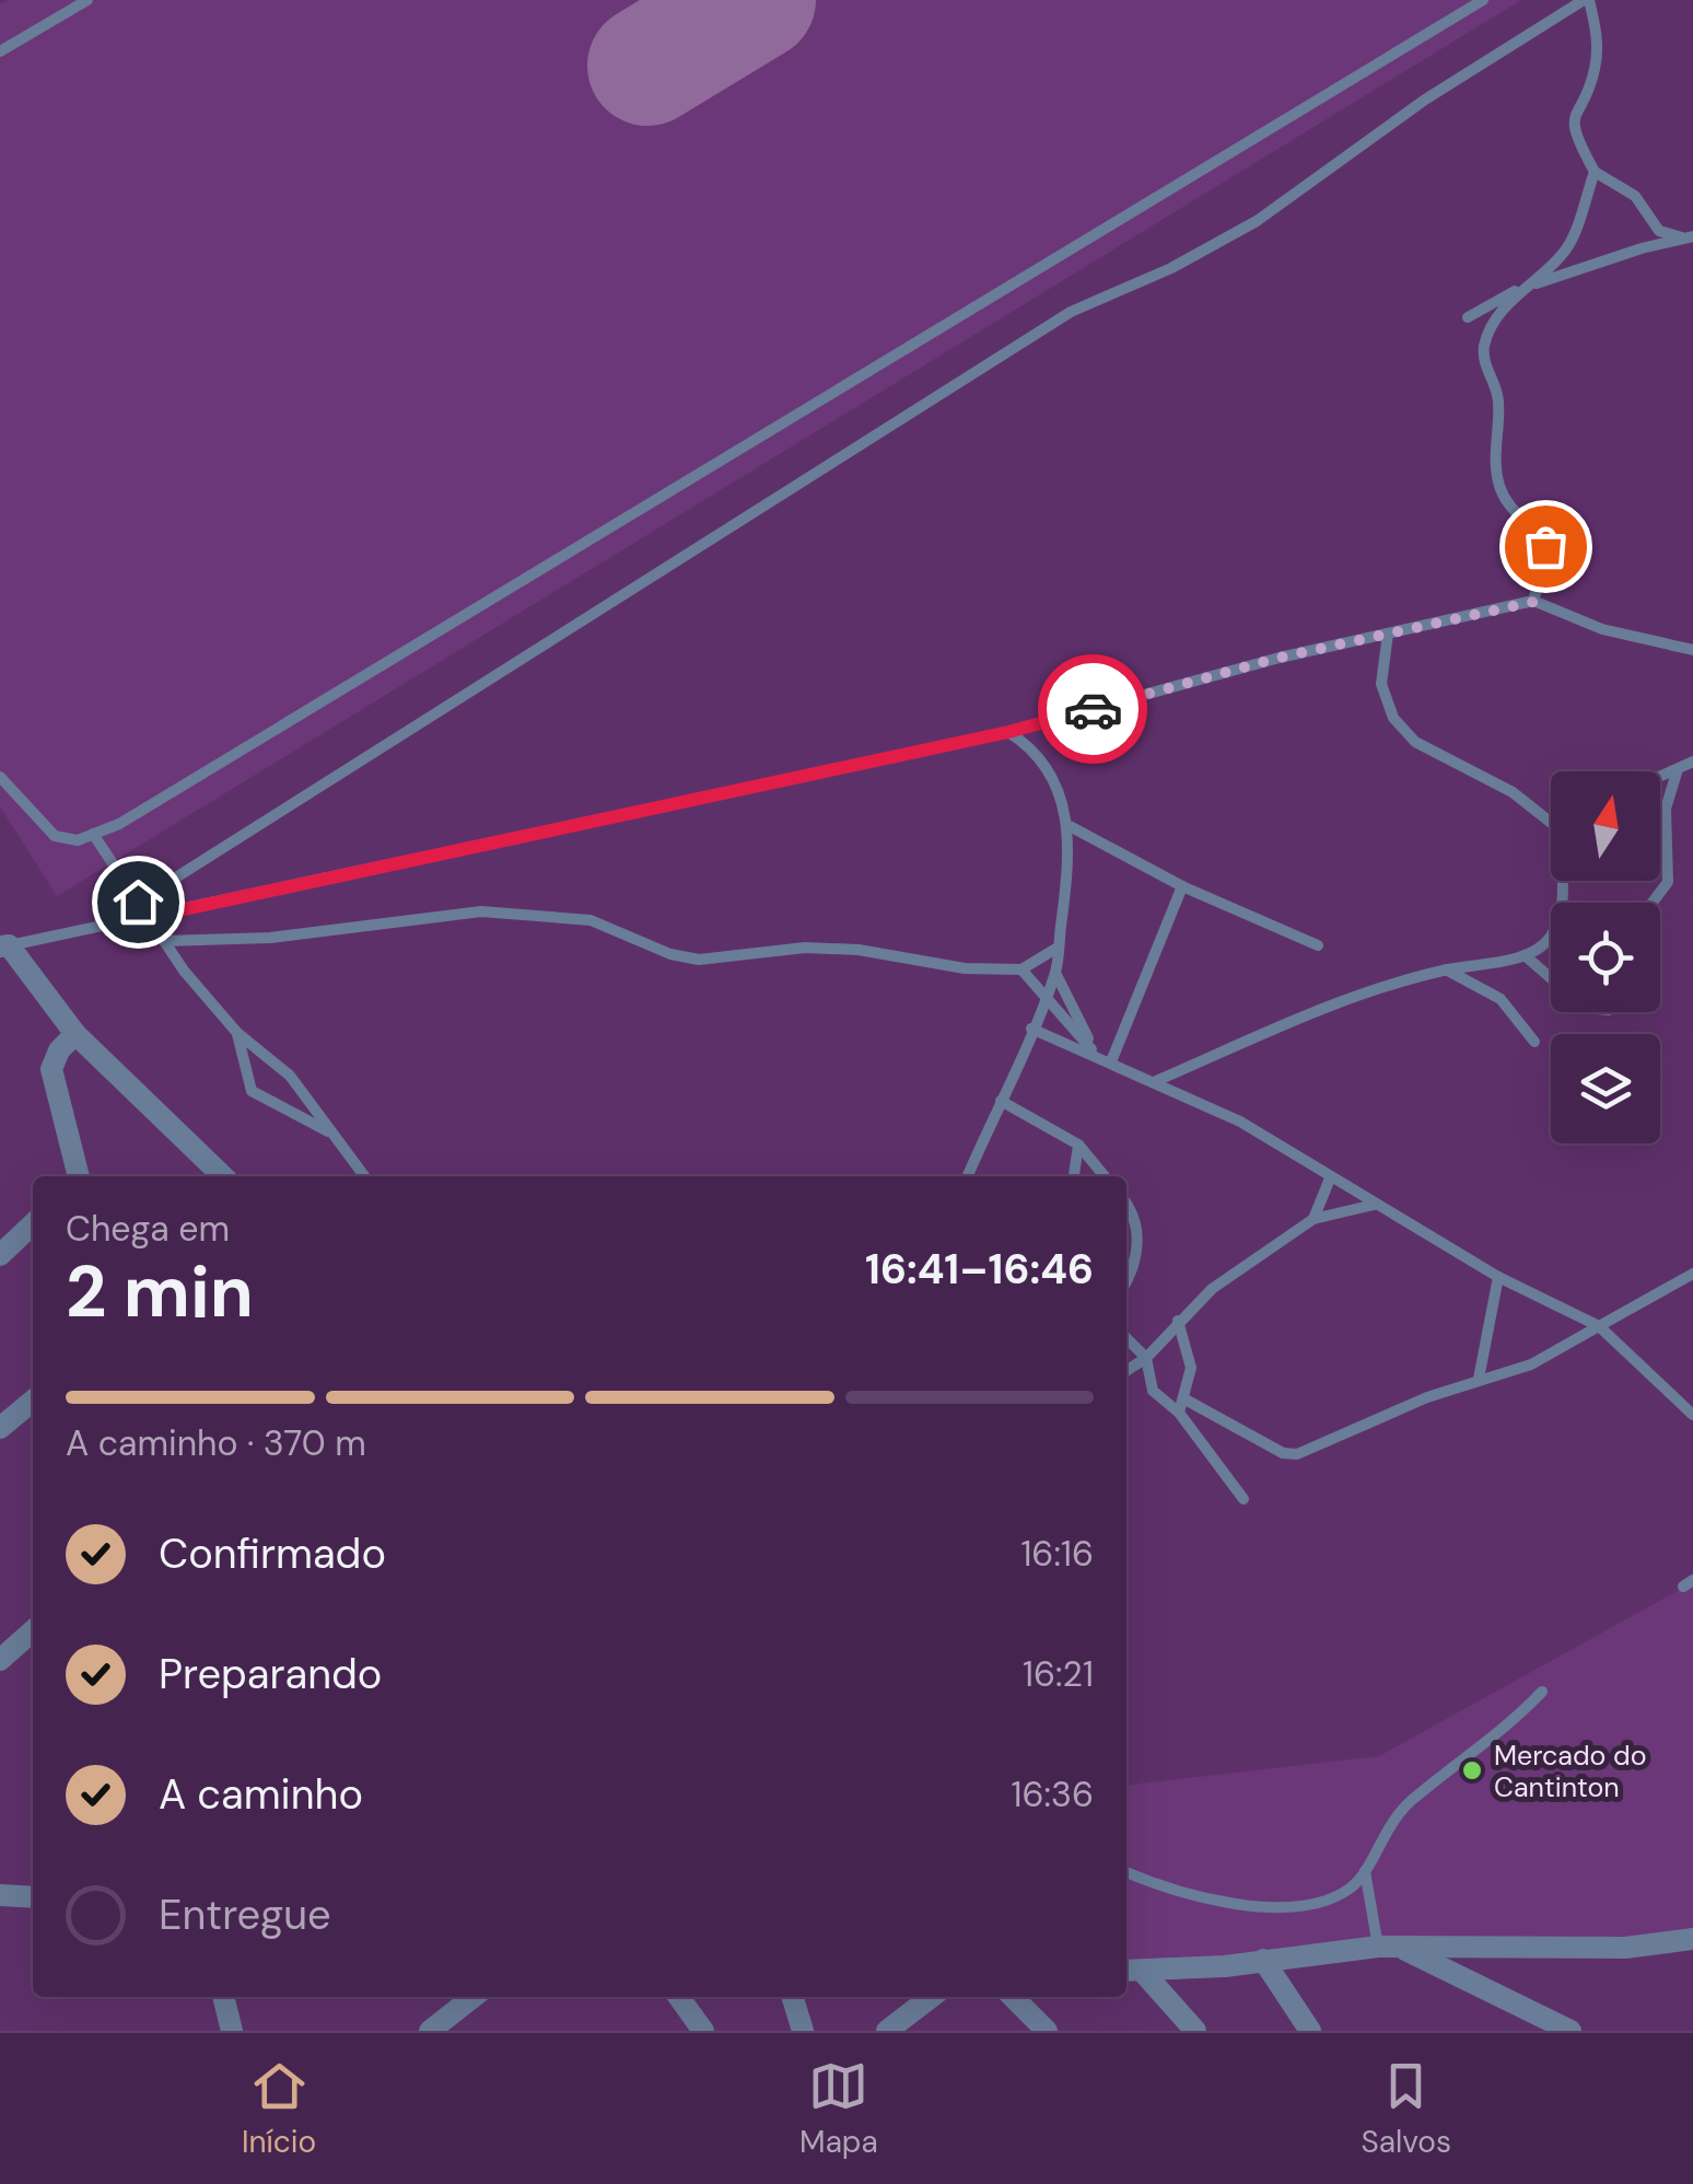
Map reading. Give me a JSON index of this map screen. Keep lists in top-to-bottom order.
{
  "places": ["Mercado do Cantinton"],
  "north": "top",
  "page": {
    "heading": ["2 min", "Chega em", "16:41–16:46"],
    "bar": "A caminho · 370 m",
    "list": [
      ["Confirmado", "16:16"],
      ["Preparando", "16:21"],
      ["A caminho", "16:36"],
      "Entregue"
    ],
    "tabs": ["Início", "Mapa", "Salvos"]
  }
}
